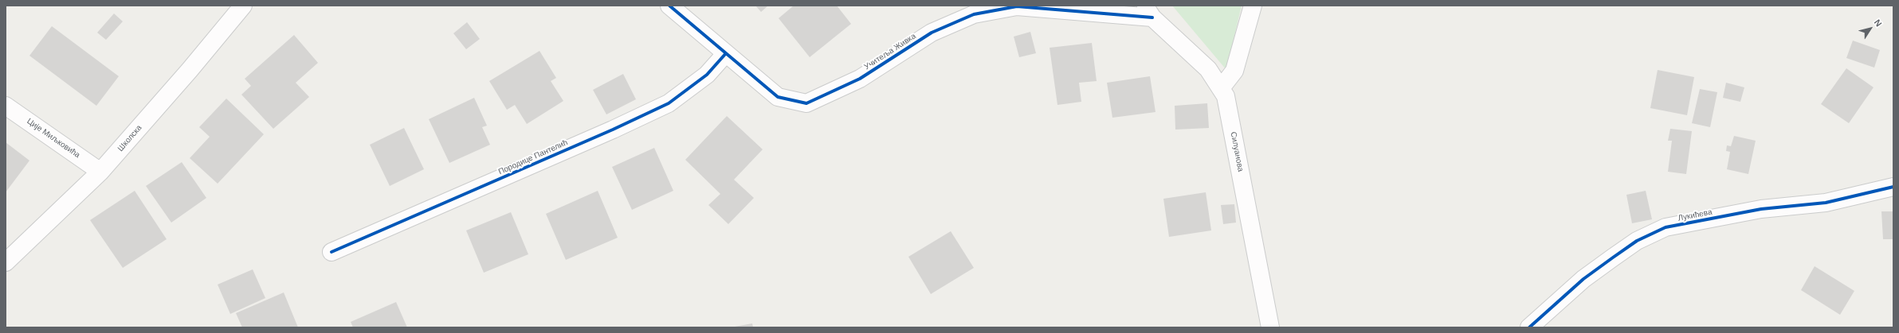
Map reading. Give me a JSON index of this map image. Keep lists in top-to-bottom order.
{
  "streets": {
    "street": [
      "Учитеља Живка",
      "Ције Миљковића",
      "Школска",
      "Силуанова",
      "Породице Пантелић",
      "Лукићева"
    ]
  },
  "crossings": [
    ["Учитеља Живка", "Силуанова"],
    ["Учитеља Живка", "Породице Пантелић"],
    ["Ције Миљковића", "Школска"]
  ],
  "north": "top right"
}
